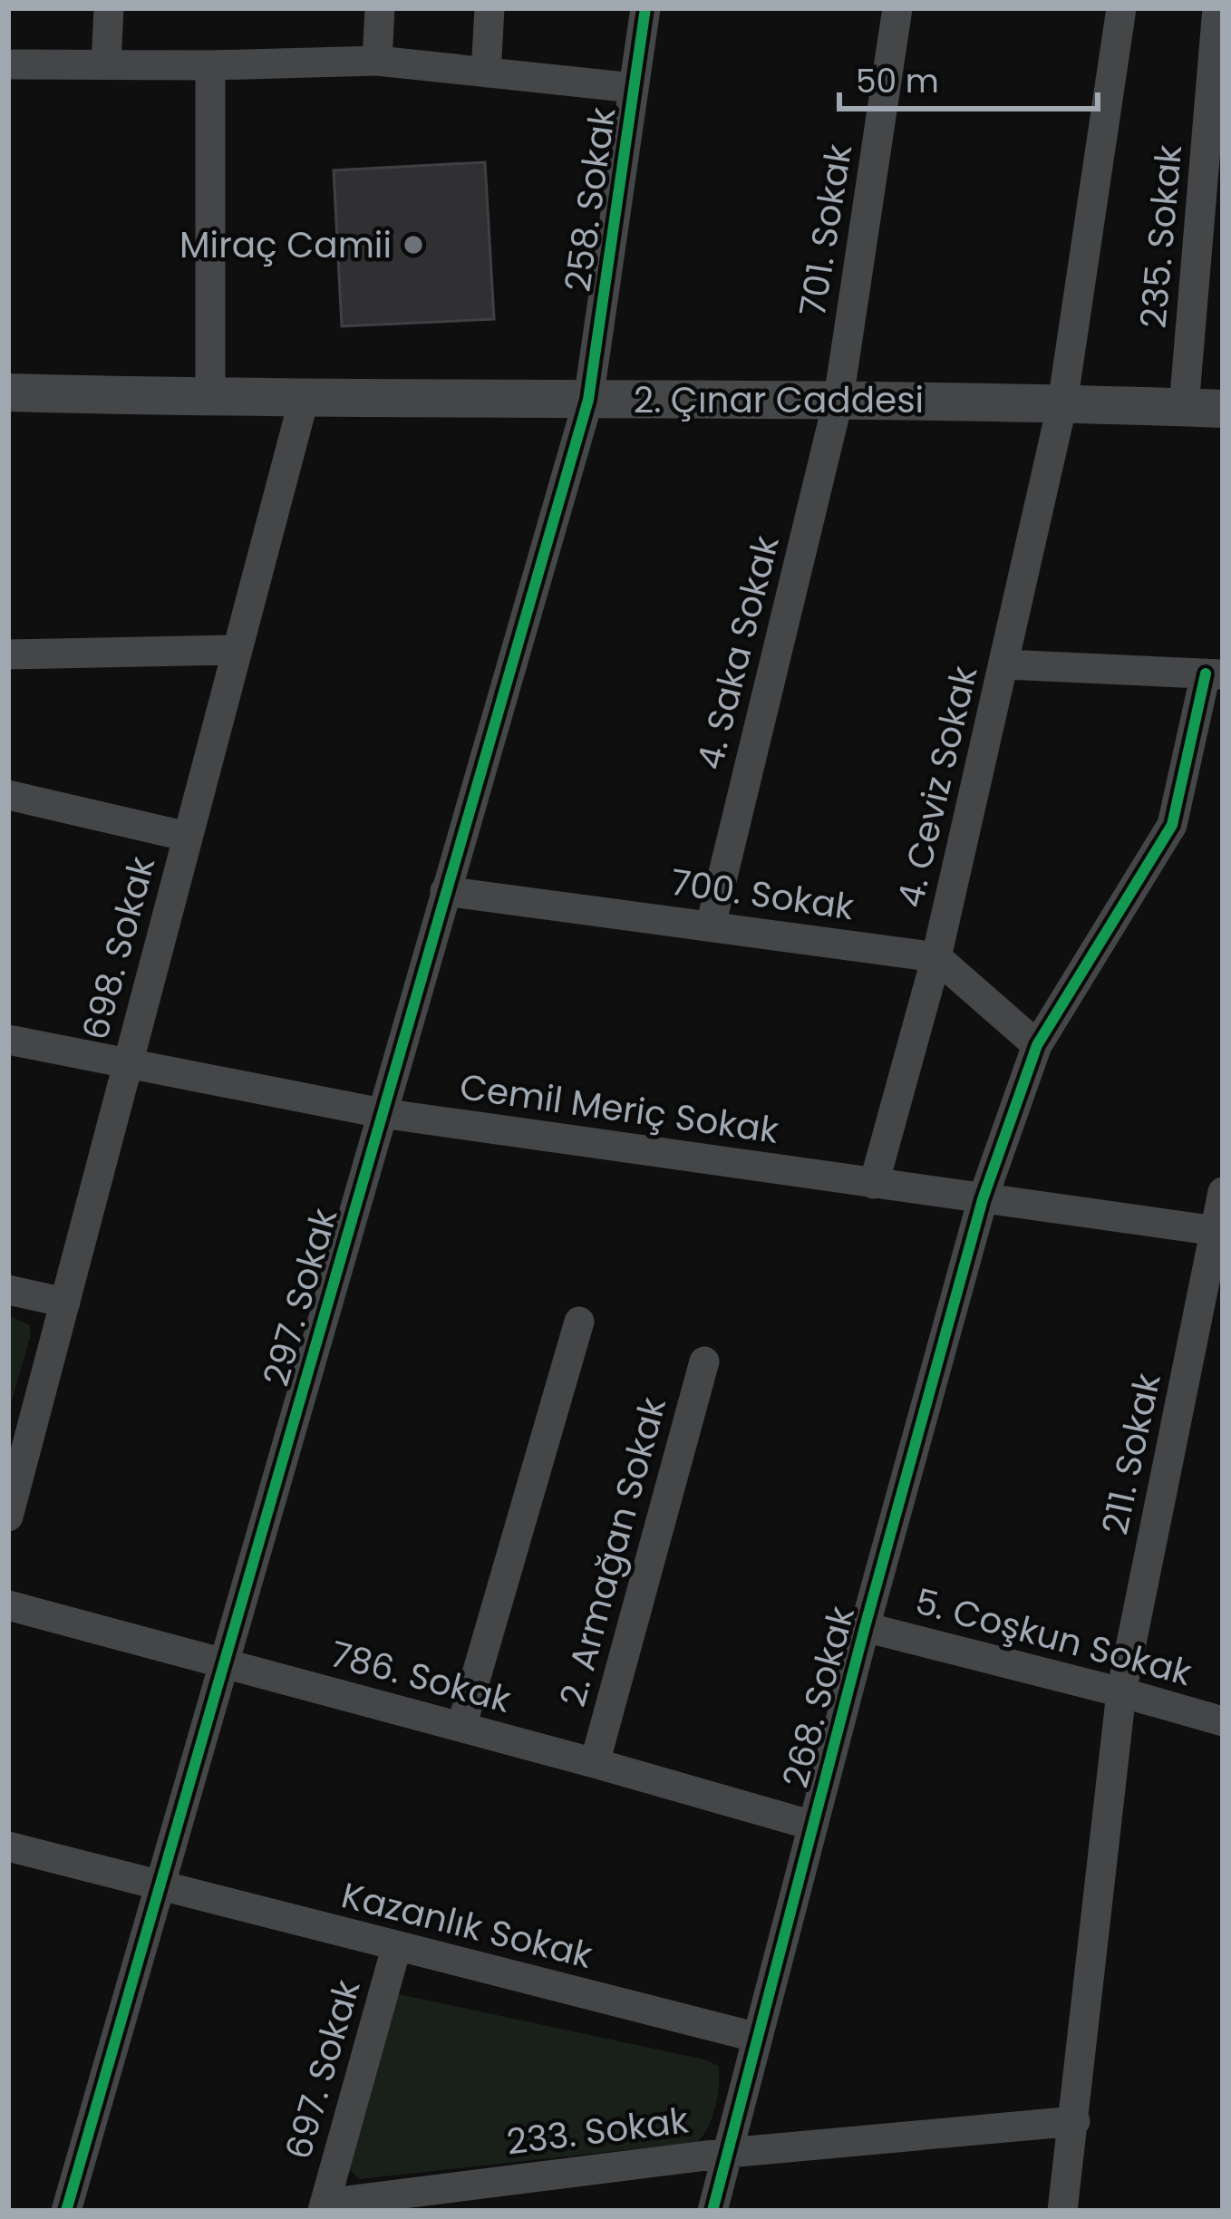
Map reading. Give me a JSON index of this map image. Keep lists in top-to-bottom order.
{
  "streets": {
    "street": [
      "258. Sokak",
      "701. Sokak",
      "235. Sokak",
      "2. Çınar Caddesi",
      "4. Saka Sokak",
      "4. Ceviz Sokak",
      "700. Sokak",
      "698. Sokak",
      "Cemil Meriç Sokak",
      "297. Sokak",
      "211. Sokak",
      "2. Armağan Sokak",
      "5. Coşkun Sokak",
      "786. Sokak",
      "268. Sokak",
      "Kazanlık Sokak",
      "697. Sokak",
      "233. Sokak"
    ]
  },
  "crossings": [
    ["258. Sokak", "2. Çınar Caddesi"],
    ["258. Sokak", "297. Sokak"],
    ["701. Sokak", "2. Çınar Caddesi"],
    ["701. Sokak", "4. Saka Sokak"],
    ["235. Sokak", "2. Çınar Caddesi"],
    ["235. Sokak", "4. Ceviz Sokak"],
    ["2. Çınar Caddesi", "4. Saka Sokak"],
    ["2. Çınar Caddesi", "4. Ceviz Sokak"],
    ["2. Çınar Caddesi", "698. Sokak"],
    ["2. Çınar Caddesi", "297. Sokak"],
    ["4. Saka Sokak", "700. Sokak"],
    ["4. Ceviz Sokak", "700. Sokak"],
    ["4. Ceviz Sokak", "Cemil Meriç Sokak"],
    ["700. Sokak", "297. Sokak"],
    ["698. Sokak", "Cemil Meriç Sokak"],
    ["Cemil Meriç Sokak", "297. Sokak"],
    ["Cemil Meriç Sokak", "211. Sokak"],
    ["Cemil Meriç Sokak", "268. Sokak"],
    ["297. Sokak", "786. Sokak"],
    ["297. Sokak", "Kazanlık Sokak"],
    ["211. Sokak", "5. Coşkun Sokak"],
    ["211. Sokak", "233. Sokak"],
    ["2. Armağan Sokak", "786. Sokak"],
    ["5. Coşkun Sokak", "268. Sokak"],
    ["786. Sokak", "268. Sokak"],
    ["268. Sokak", "Kazanlık Sokak"],
    ["268. Sokak", "233. Sokak"],
    ["Kazanlık Sokak", "697. Sokak"],
    ["697. Sokak", "233. Sokak"]
  ],
  "places": ["Miraç Camii"],
  "scale_bar": "50 m"
}
